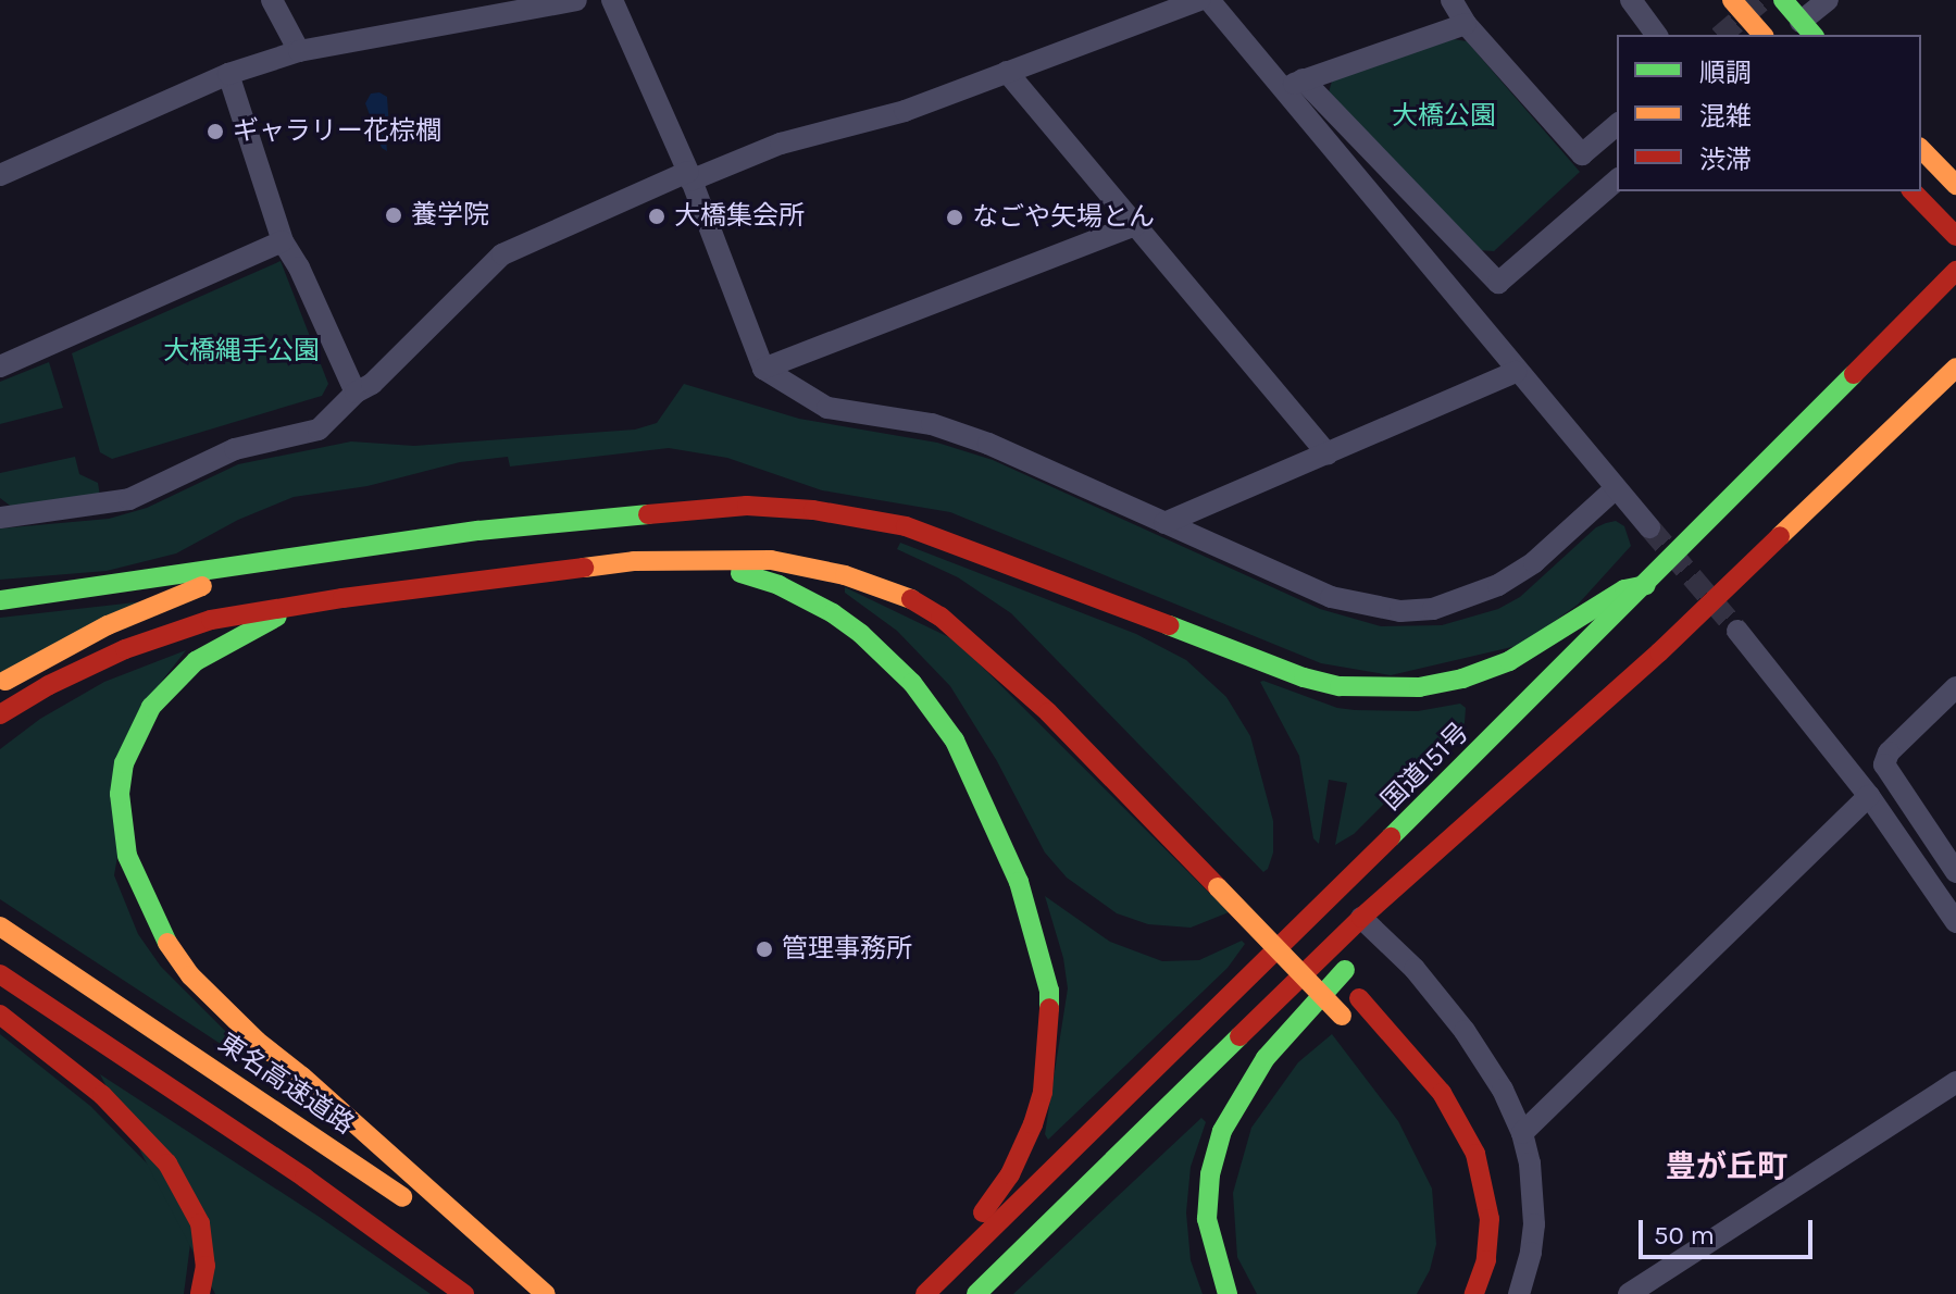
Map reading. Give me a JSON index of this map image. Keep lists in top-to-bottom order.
{
  "streets": {
    "main road": ["国道151号", "東名高速道路"]
  },
  "districts": ["豊が丘町"],
  "parks": ["大橋公園", "大橋縄手公園"],
  "places": [
    "ギャラリー花棕櫚",
    "養学院",
    "大橋集会所",
    "なごや矢場とん",
    "管理事務所"
  ],
  "legend": ["順調", "混雑", "渋滞"],
  "scale_bar": "50 m"
}
